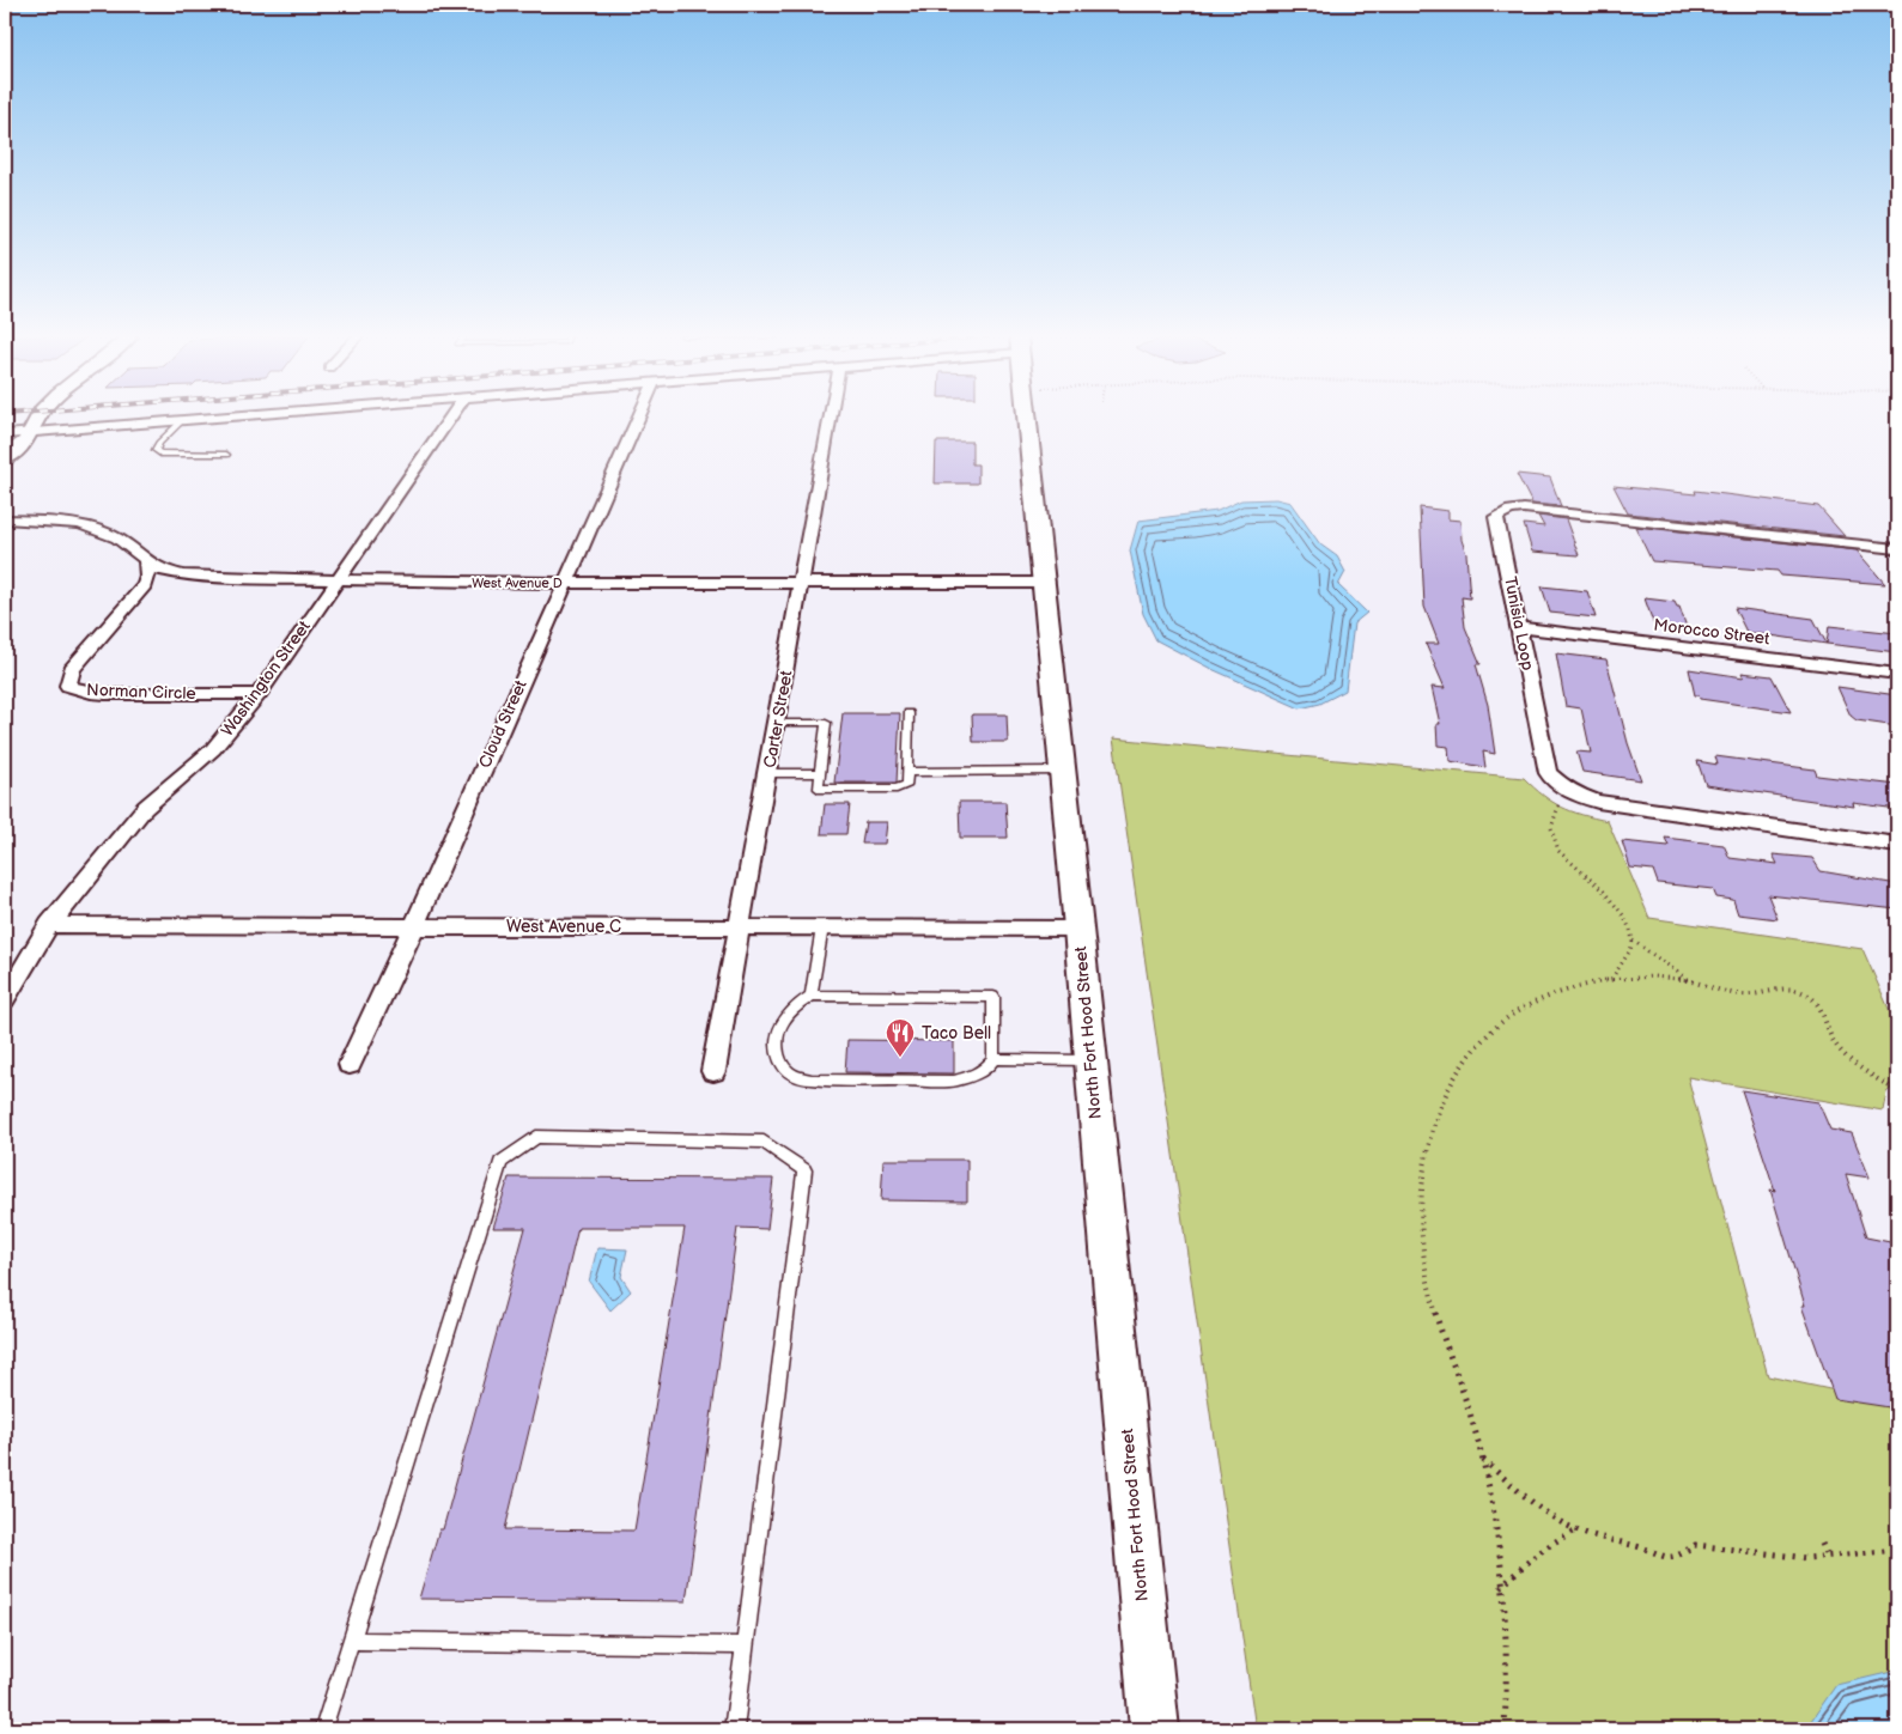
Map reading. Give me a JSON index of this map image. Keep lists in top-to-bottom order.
{
  "streets": {
    "main road": ["North Fort Hood Street"],
    "street": [
      "West Avenue D",
      "Tunisia Loop",
      "Morocco Street",
      "Washington Street",
      "Norman Circle",
      "Carter Street",
      "Cloud Street",
      "West Avenue C"
    ]
  },
  "crossings": [
    ["West Avenue D", "Washington Street"],
    ["West Avenue D", "Norman Circle"],
    ["West Avenue D", "Carter Street"],
    ["West Avenue D", "Cloud Street"],
    ["West Avenue D", "North Fort Hood Street"],
    ["Tunisia Loop", "Morocco Street"],
    ["Washington Street", "Norman Circle"],
    ["Washington Street", "West Avenue C"],
    ["Carter Street", "West Avenue C"],
    ["Cloud Street", "West Avenue C"],
    ["West Avenue C", "North Fort Hood Street"]
  ],
  "places": {
    "restaurant": ["Taco Bell"]
  }
}
